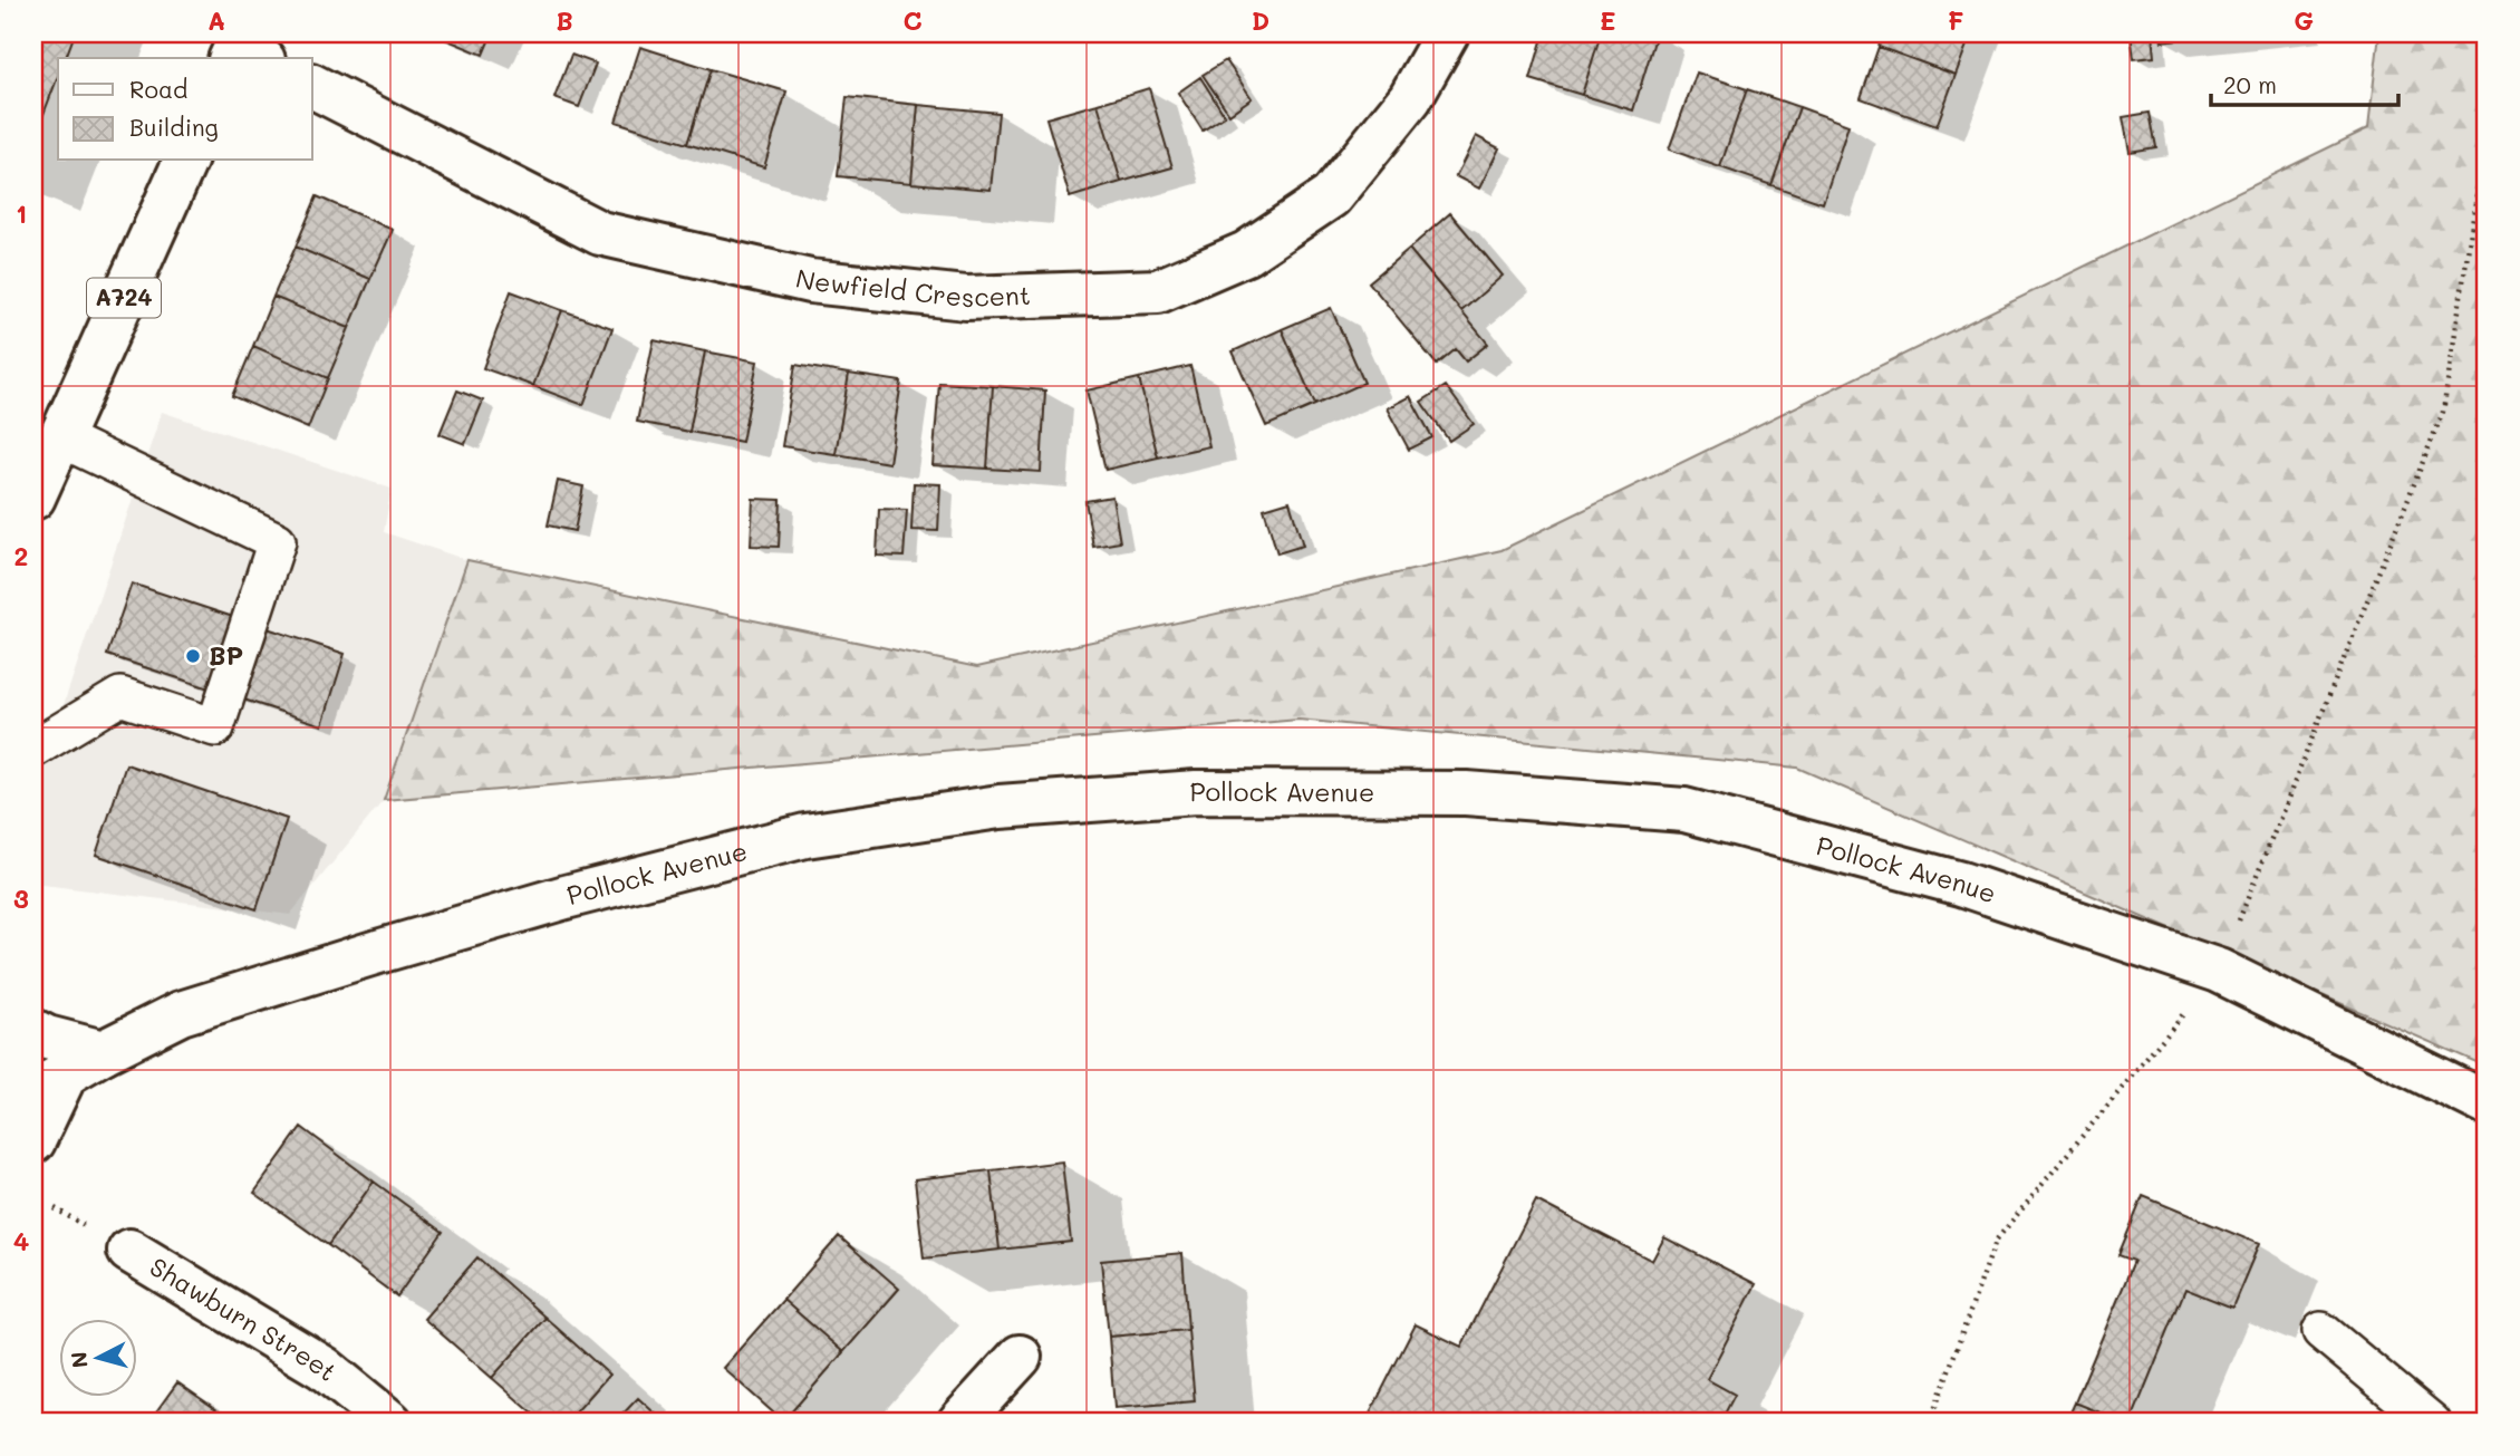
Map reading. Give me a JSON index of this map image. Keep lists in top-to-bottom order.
{
  "streets": {
    "street": [
      "Newfield Crescent",
      "A724",
      "Pollock Avenue",
      "Shawburn Street"
    ]
  },
  "places": ["BP"],
  "legend": ["Road", "Building"],
  "scale_bar": "20 m",
  "north": "left",
  "grid": {
    "columns": [
      "A",
      "B",
      "C",
      "D",
      "E",
      "F",
      "G"
    ],
    "rows": [
      "1",
      "2",
      "3",
      "4"
    ]
  }
}
